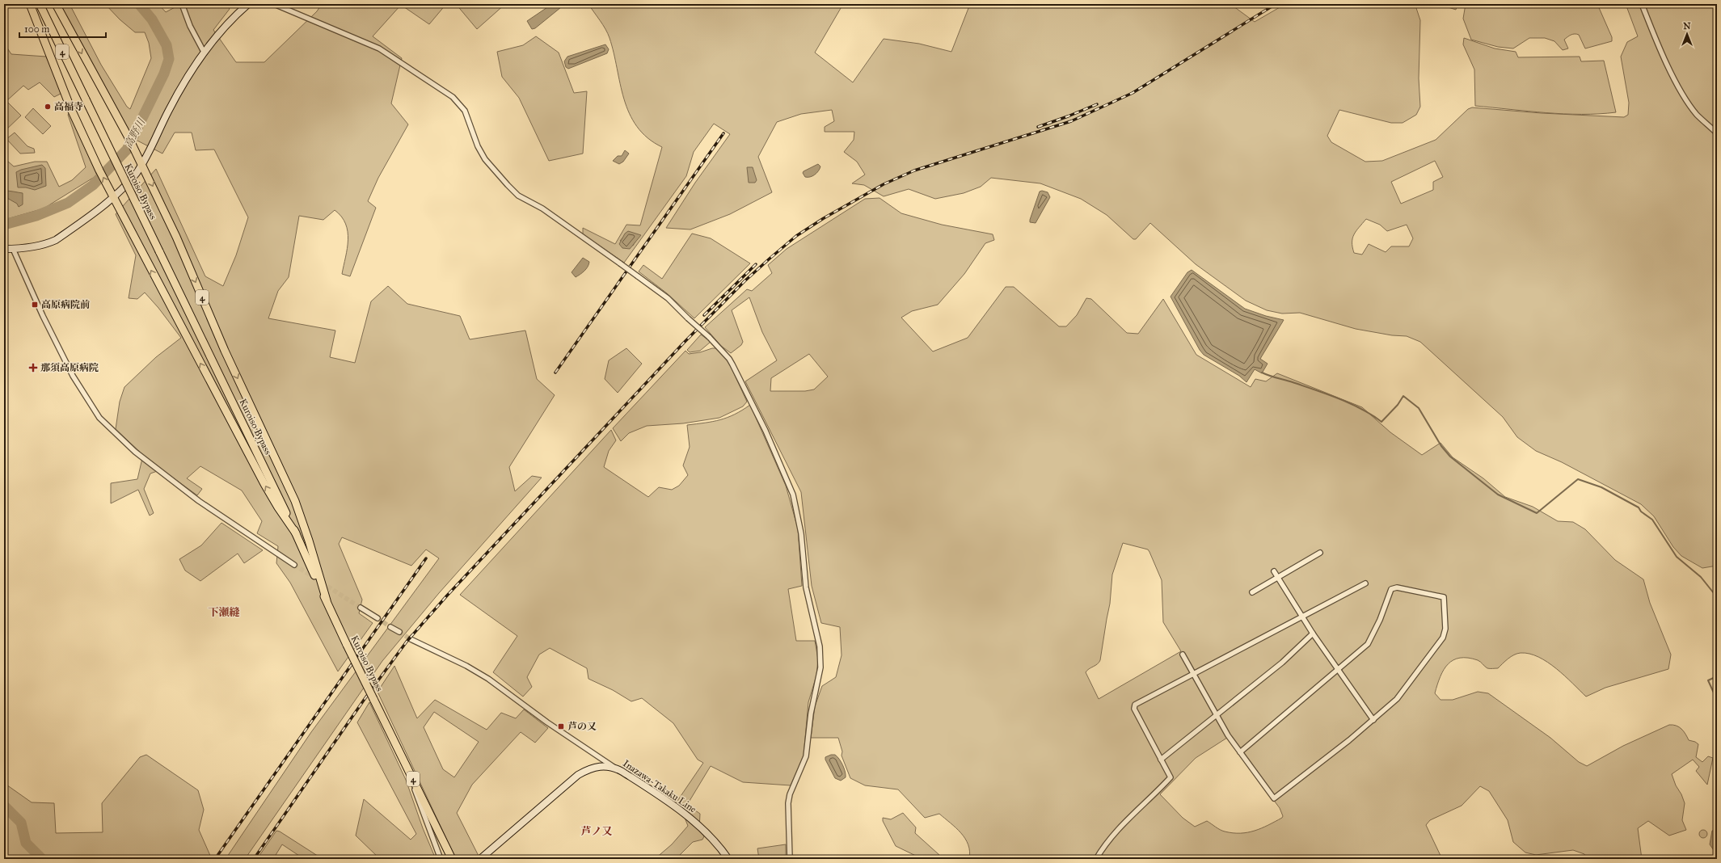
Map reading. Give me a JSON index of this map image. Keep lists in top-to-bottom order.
{
  "streets": {
    "highway": ["4", "Kuroiso Bypass"],
    "main road": ["Inazawa-Takaku Line"]
  },
  "crossings": [
    ["4", "Kuroiso Bypass"]
  ],
  "districts": ["下瀬縫", "芦ノ又"],
  "water": ["高野川"],
  "places": {
    "other": ["高福寺"],
    "transit": ["高原病院前", "芦の又"],
    "health": ["那須高原病院"]
  },
  "scale_bar": "100 m",
  "north": "top"
}
